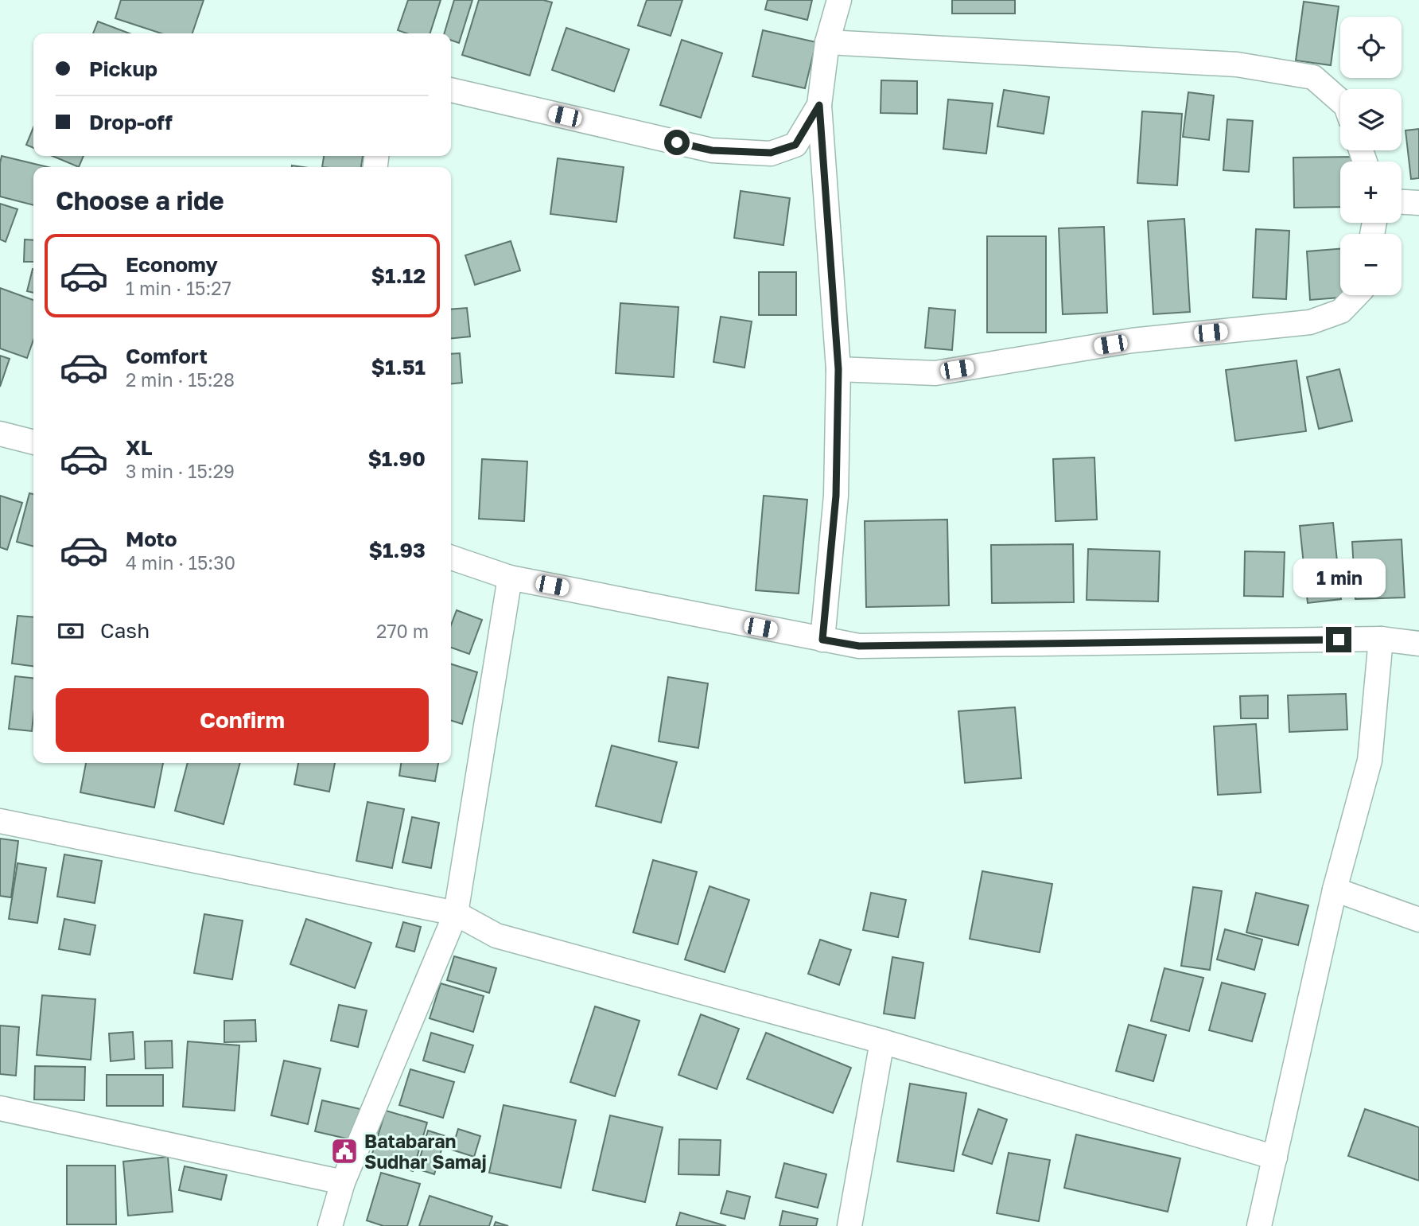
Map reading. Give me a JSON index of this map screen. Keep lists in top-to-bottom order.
{
  "places": {
    "public building": ["Batabaran Sudhar Samaj"]
  },
  "page": {
    "map_buttons": ["+", "−"],
    "banner": ["Pickup", "Drop-off"],
    "heading": "Choose a ride",
    "list": [
      {
        "name": "Economy",
        "note": "1 min · 15:27",
        "value": "$1.12"
      },
      {
        "name": "Comfort",
        "note": "2 min · 15:28",
        "value": "$1.51"
      },
      {
        "name": "XL",
        "note": "3 min · 15:29",
        "value": "$1.90"
      },
      {
        "name": "Moto",
        "note": "4 min · 15:30",
        "value": "$1.93"
      }
    ],
    "bubble": "1 min",
    "pay": ["Cash", "270 m"],
    "buttons": "Confirm"
  }
}
